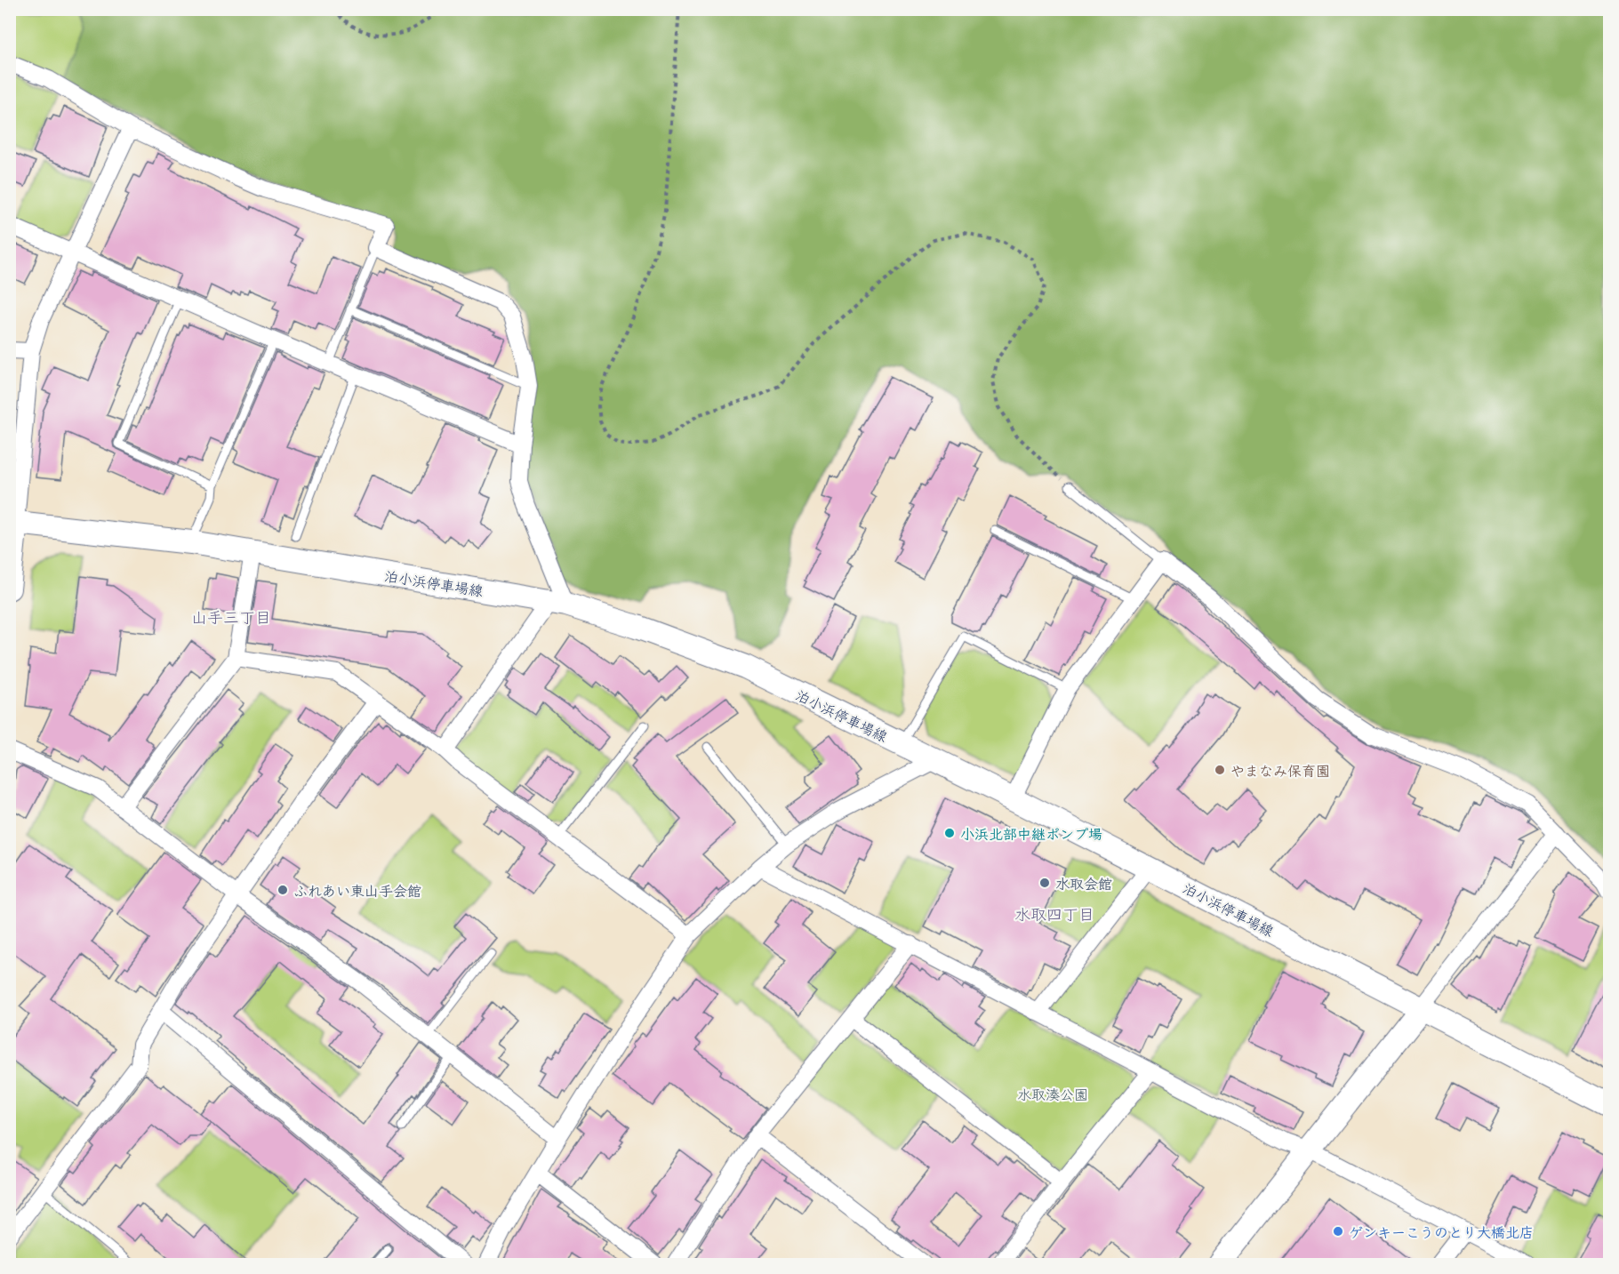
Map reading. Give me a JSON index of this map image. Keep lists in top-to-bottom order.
{
  "streets": {
    "main road": ["泊小浜停車場線"]
  },
  "districts": ["山手三丁目", "水取四丁目"],
  "parks": ["水取湊公園"],
  "places": [
    "やまなみ保育園",
    "小浜北部中継ポンプ場",
    "水取会館",
    "ふれあい東山手会館",
    "ゲンキーこうのとり大橋北店"
  ]
}
